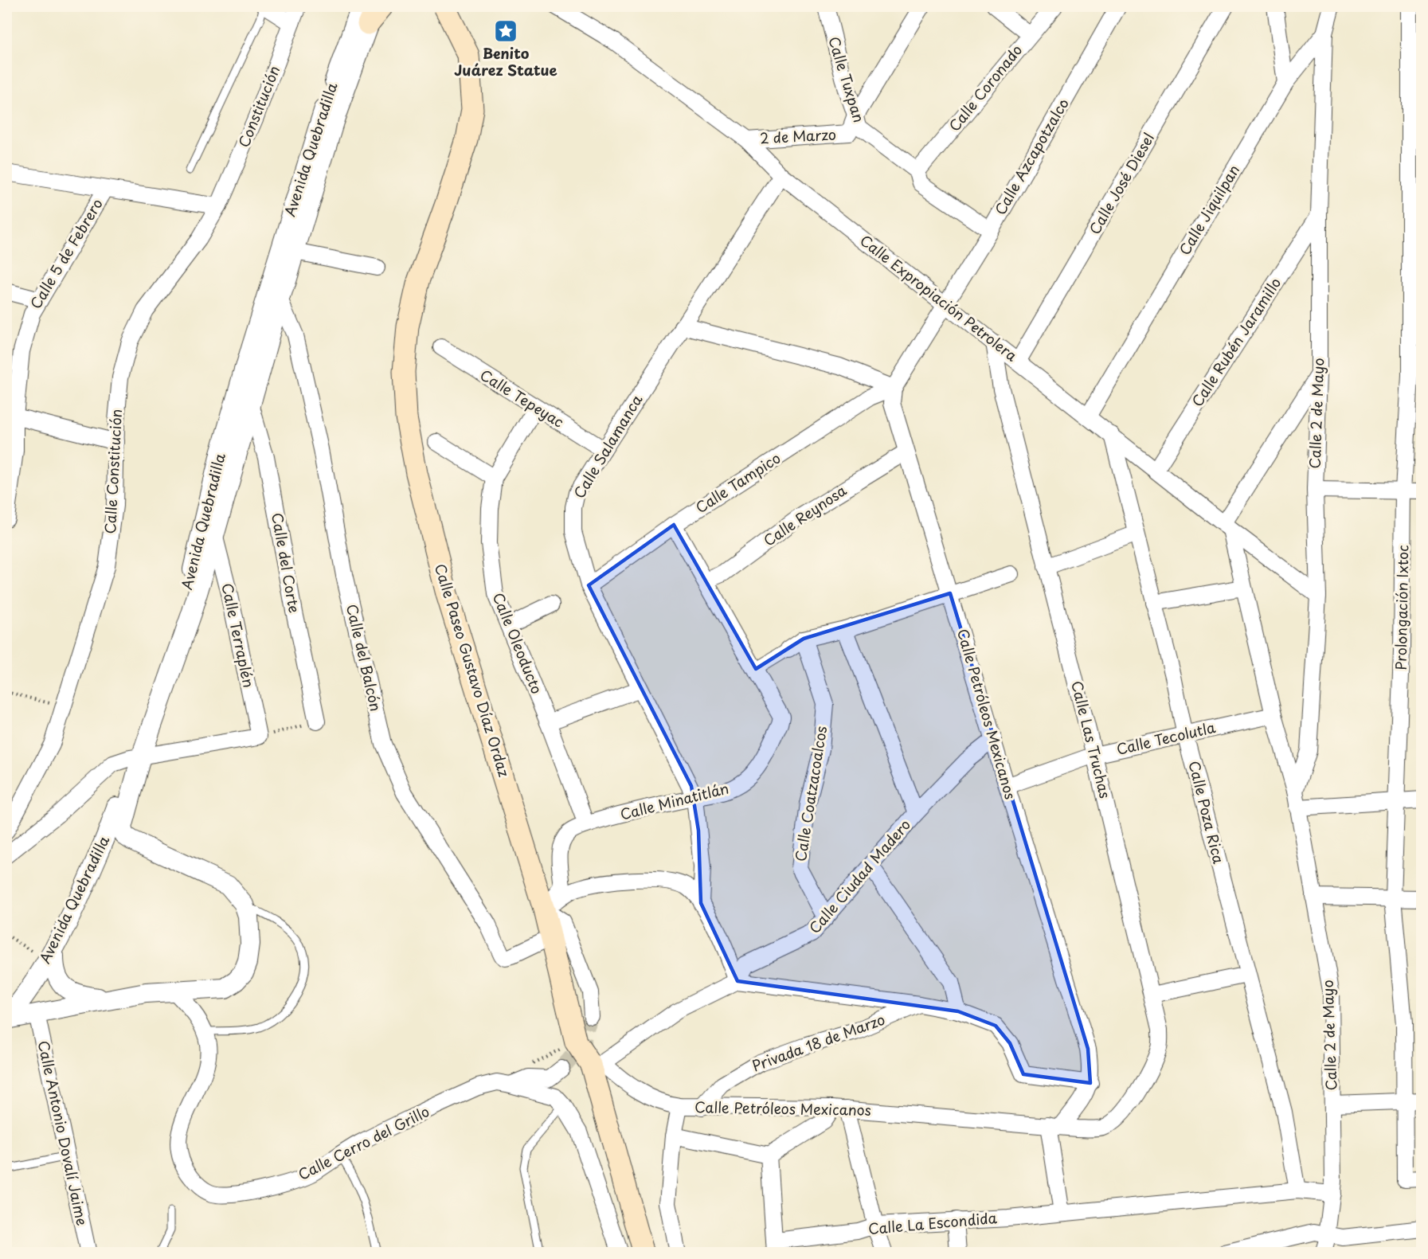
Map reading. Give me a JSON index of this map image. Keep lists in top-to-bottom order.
{
  "streets": {
    "main road": ["Calle Paseo Gustavo Díaz Ordaz"],
    "street": [
      "Calle Tuxpan",
      "Calle Coronado",
      "Constitución",
      "2 de Marzo",
      "Avenida Quebradilla",
      "Calle Azcapotzalco",
      "Calle José Diesel",
      "Calle Jiquilpan",
      "Calle 5 de Febrero",
      "Calle Expropiación Petrolera",
      "Calle Rubén Jaramillo",
      "Calle Tepeyac",
      "Calle 2 de Mayo",
      "Calle Salamanca",
      "Calle Constitución",
      "Calle Tampico",
      "Calle Reynosa",
      "Calle del Corte",
      "Prolongación Ixtoc",
      "Calle Terraplén",
      "Calle Oleoducto",
      "Calle del Balcón",
      "Calle Petróleos Mexicanos",
      "Calle Tecolutla",
      "Calle Las Truchas",
      "Calle Coatzacoalcos",
      "Calle Minatitlán",
      "Calle Poza Rica",
      "Calle Ciudad Madero",
      "Privada 18 de Marzo",
      "Calle Antonio Dovalí Jaime",
      "Calle Cerro del Grillo",
      "Calle La Escondida"
    ]
  },
  "crossings": [
    ["Calle Tuxpan", "Calle Coronado"],
    ["Calle Tuxpan", "2 de Marzo"],
    ["Calle Tuxpan", "Calle Azcapotzalco"],
    ["Constitución", "Calle Constitución"],
    ["2 de Marzo", "Calle Expropiación Petrolera"],
    ["Avenida Quebradilla", "Calle del Corte"],
    ["Avenida Quebradilla", "Calle Terraplén"],
    ["Avenida Quebradilla", "Calle del Balcón"],
    ["Calle Azcapotzalco", "Calle Expropiación Petrolera"],
    ["Calle José Diesel", "Calle Expropiación Petrolera"],
    ["Calle Jiquilpan", "Calle Expropiación Petrolera"],
    ["Calle Jiquilpan", "Calle 2 de Mayo"],
    ["Calle Expropiación Petrolera", "Calle Rubén Jaramillo"],
    ["Calle Expropiación Petrolera", "Calle 2 de Mayo"],
    ["Calle Expropiación Petrolera", "Calle Salamanca"],
    ["Calle Expropiación Petrolera", "Calle Las Truchas"],
    ["Calle Expropiación Petrolera", "Calle Poza Rica"],
    ["Calle Rubén Jaramillo", "Calle 2 de Mayo"],
    ["Calle Tepeyac", "Calle Salamanca"],
    ["Calle Tepeyac", "Calle Oleoducto"],
    ["Calle 2 de Mayo", "Calle Tecolutla"],
    ["Calle 2 de Mayo", "Calle La Escondida"],
    ["Calle Salamanca", "Calle Tampico"],
    ["Calle Salamanca", "Calle Minatitlán"],
    ["Calle Tampico", "Calle Petróleos Mexicanos"],
    ["Calle Tampico", "Calle Minatitlán"],
    ["Calle Reynosa", "Calle Petróleos Mexicanos"],
    ["Calle Reynosa", "Calle Minatitlán"],
    ["Calle Oleoducto", "Calle Minatitlán"],
    ["Calle del Balcón", "Calle Paseo Gustavo Díaz Ordaz"],
    ["Calle Paseo Gustavo Díaz Ordaz", "Calle Petróleos Mexicanos"],
    ["Calle Paseo Gustavo Díaz Ordaz", "Calle Minatitlán"],
    ["Calle Paseo Gustavo Díaz Ordaz", "Calle Ciudad Madero"],
    ["Calle Petróleos Mexicanos", "Calle Tecolutla"],
    ["Calle Petróleos Mexicanos", "Calle Las Truchas"],
    ["Calle Petróleos Mexicanos", "Calle Ciudad Madero"],
    ["Calle Petróleos Mexicanos", "Privada 18 de Marzo"],
    ["Calle Tecolutla", "Calle Las Truchas"],
    ["Calle Tecolutla", "Calle Poza Rica"],
    ["Calle Coatzacoalcos", "Calle Ciudad Madero"],
    ["Calle Poza Rica", "Calle La Escondida"]
  ],
  "places": {
    "place": ["Benito Juárez Statue"]
  }
}
